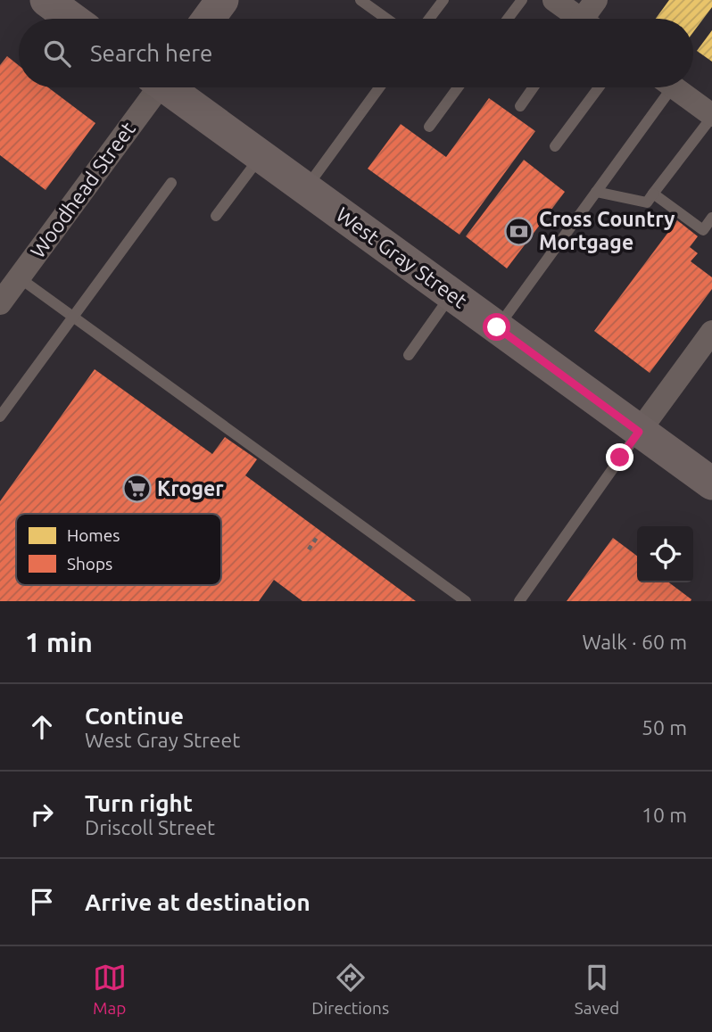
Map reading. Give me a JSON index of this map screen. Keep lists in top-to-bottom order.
{
  "streets": {
    "main road": ["West Gray Street"],
    "street": ["Woodhead Street"]
  },
  "places": {
    "bank": ["Cross Country Mortgage"],
    "supermarket": ["Kroger"]
  },
  "legend": ["Homes", "Shops"],
  "page": {
    "search": "Search here",
    "heading": ["1 min", "Walk · 60 m"],
    "list": [
      ["Continue", "West Gray Street", "50 m"],
      ["Turn right", "Driscoll Street", "10 m"],
      "Arrive at destination"
    ],
    "nav": ["Map", "Directions", "Saved"]
  }
}
